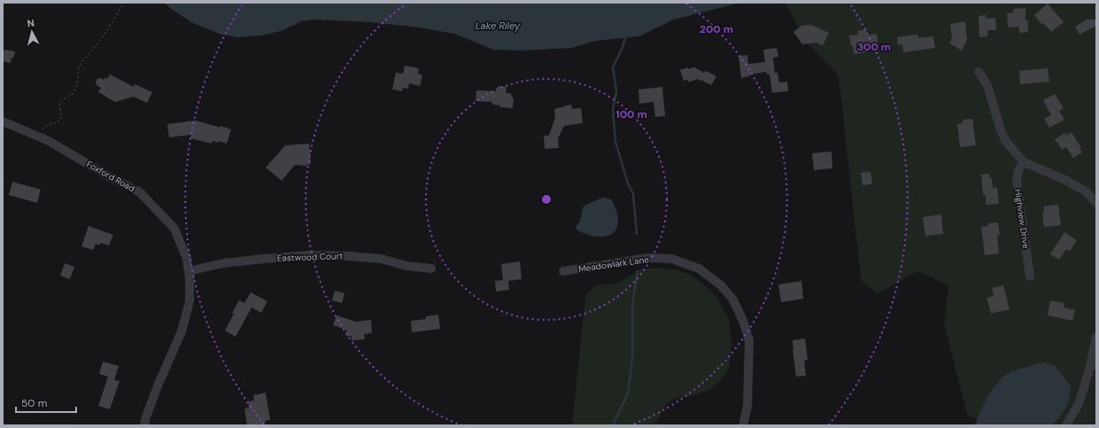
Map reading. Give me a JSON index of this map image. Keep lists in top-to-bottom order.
{
  "streets": {
    "street": [
      "Foxford Road",
      "Highview Drive",
      "Eastwood Court",
      "Meadowlark Lane"
    ]
  },
  "crossings": [
    ["Foxford Road", "Eastwood Court"]
  ],
  "water": ["Lake Riley"],
  "scale_bar": "50 m",
  "north": "top",
  "rings": ["200 m", "300 m", "100 m"]
}
